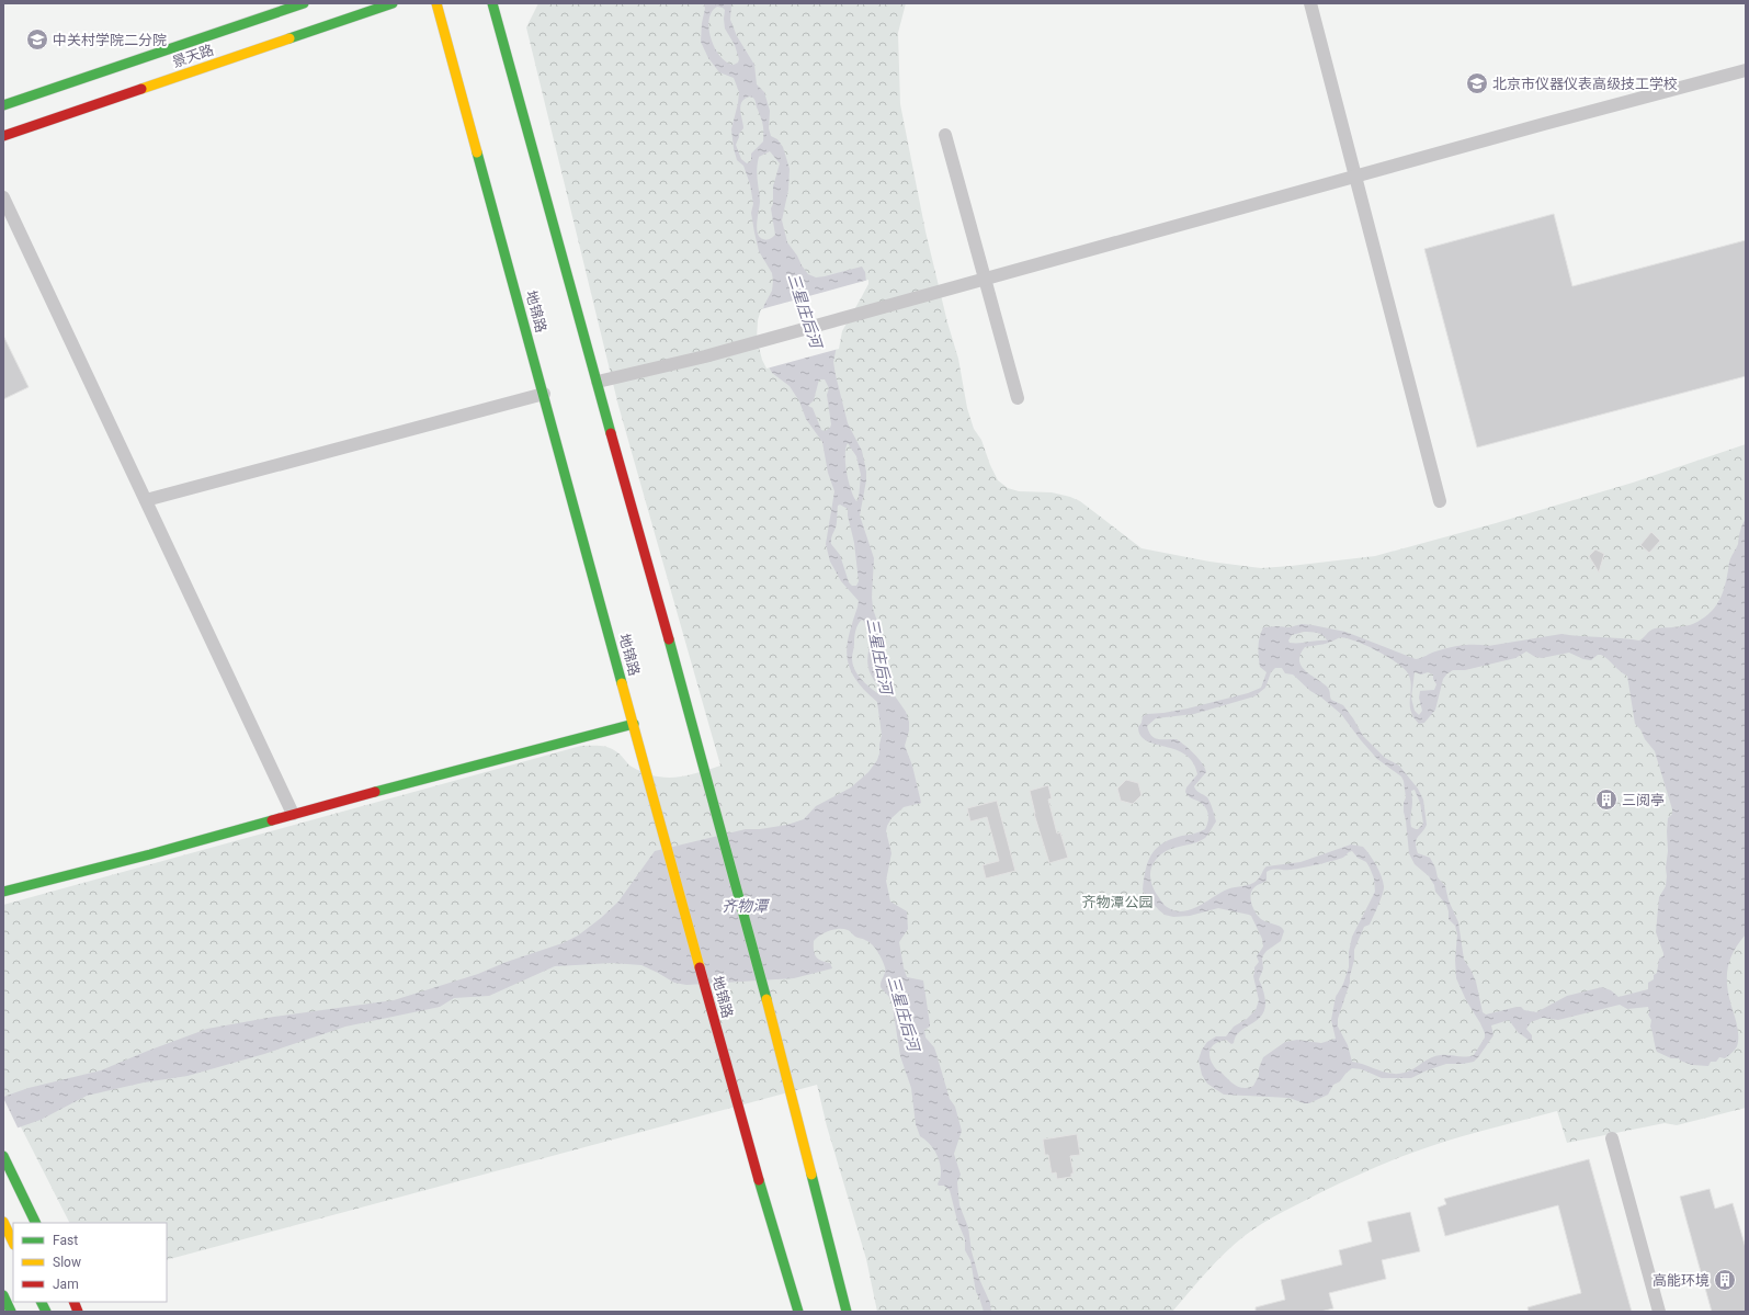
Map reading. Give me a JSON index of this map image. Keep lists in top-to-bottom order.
{
  "streets": {
    "street": ["景天路", "地锦路"]
  },
  "water": ["三星庄后河", "齐物潭"],
  "parks": ["齐物潭公园"],
  "places": {
    "school or university": ["中关村学院二分院", "北京市仪器仪表高级技工学校"],
    "building": ["三阅亭", "高能环境"]
  },
  "legend": ["Fast", "Slow", "Jam"]
}
